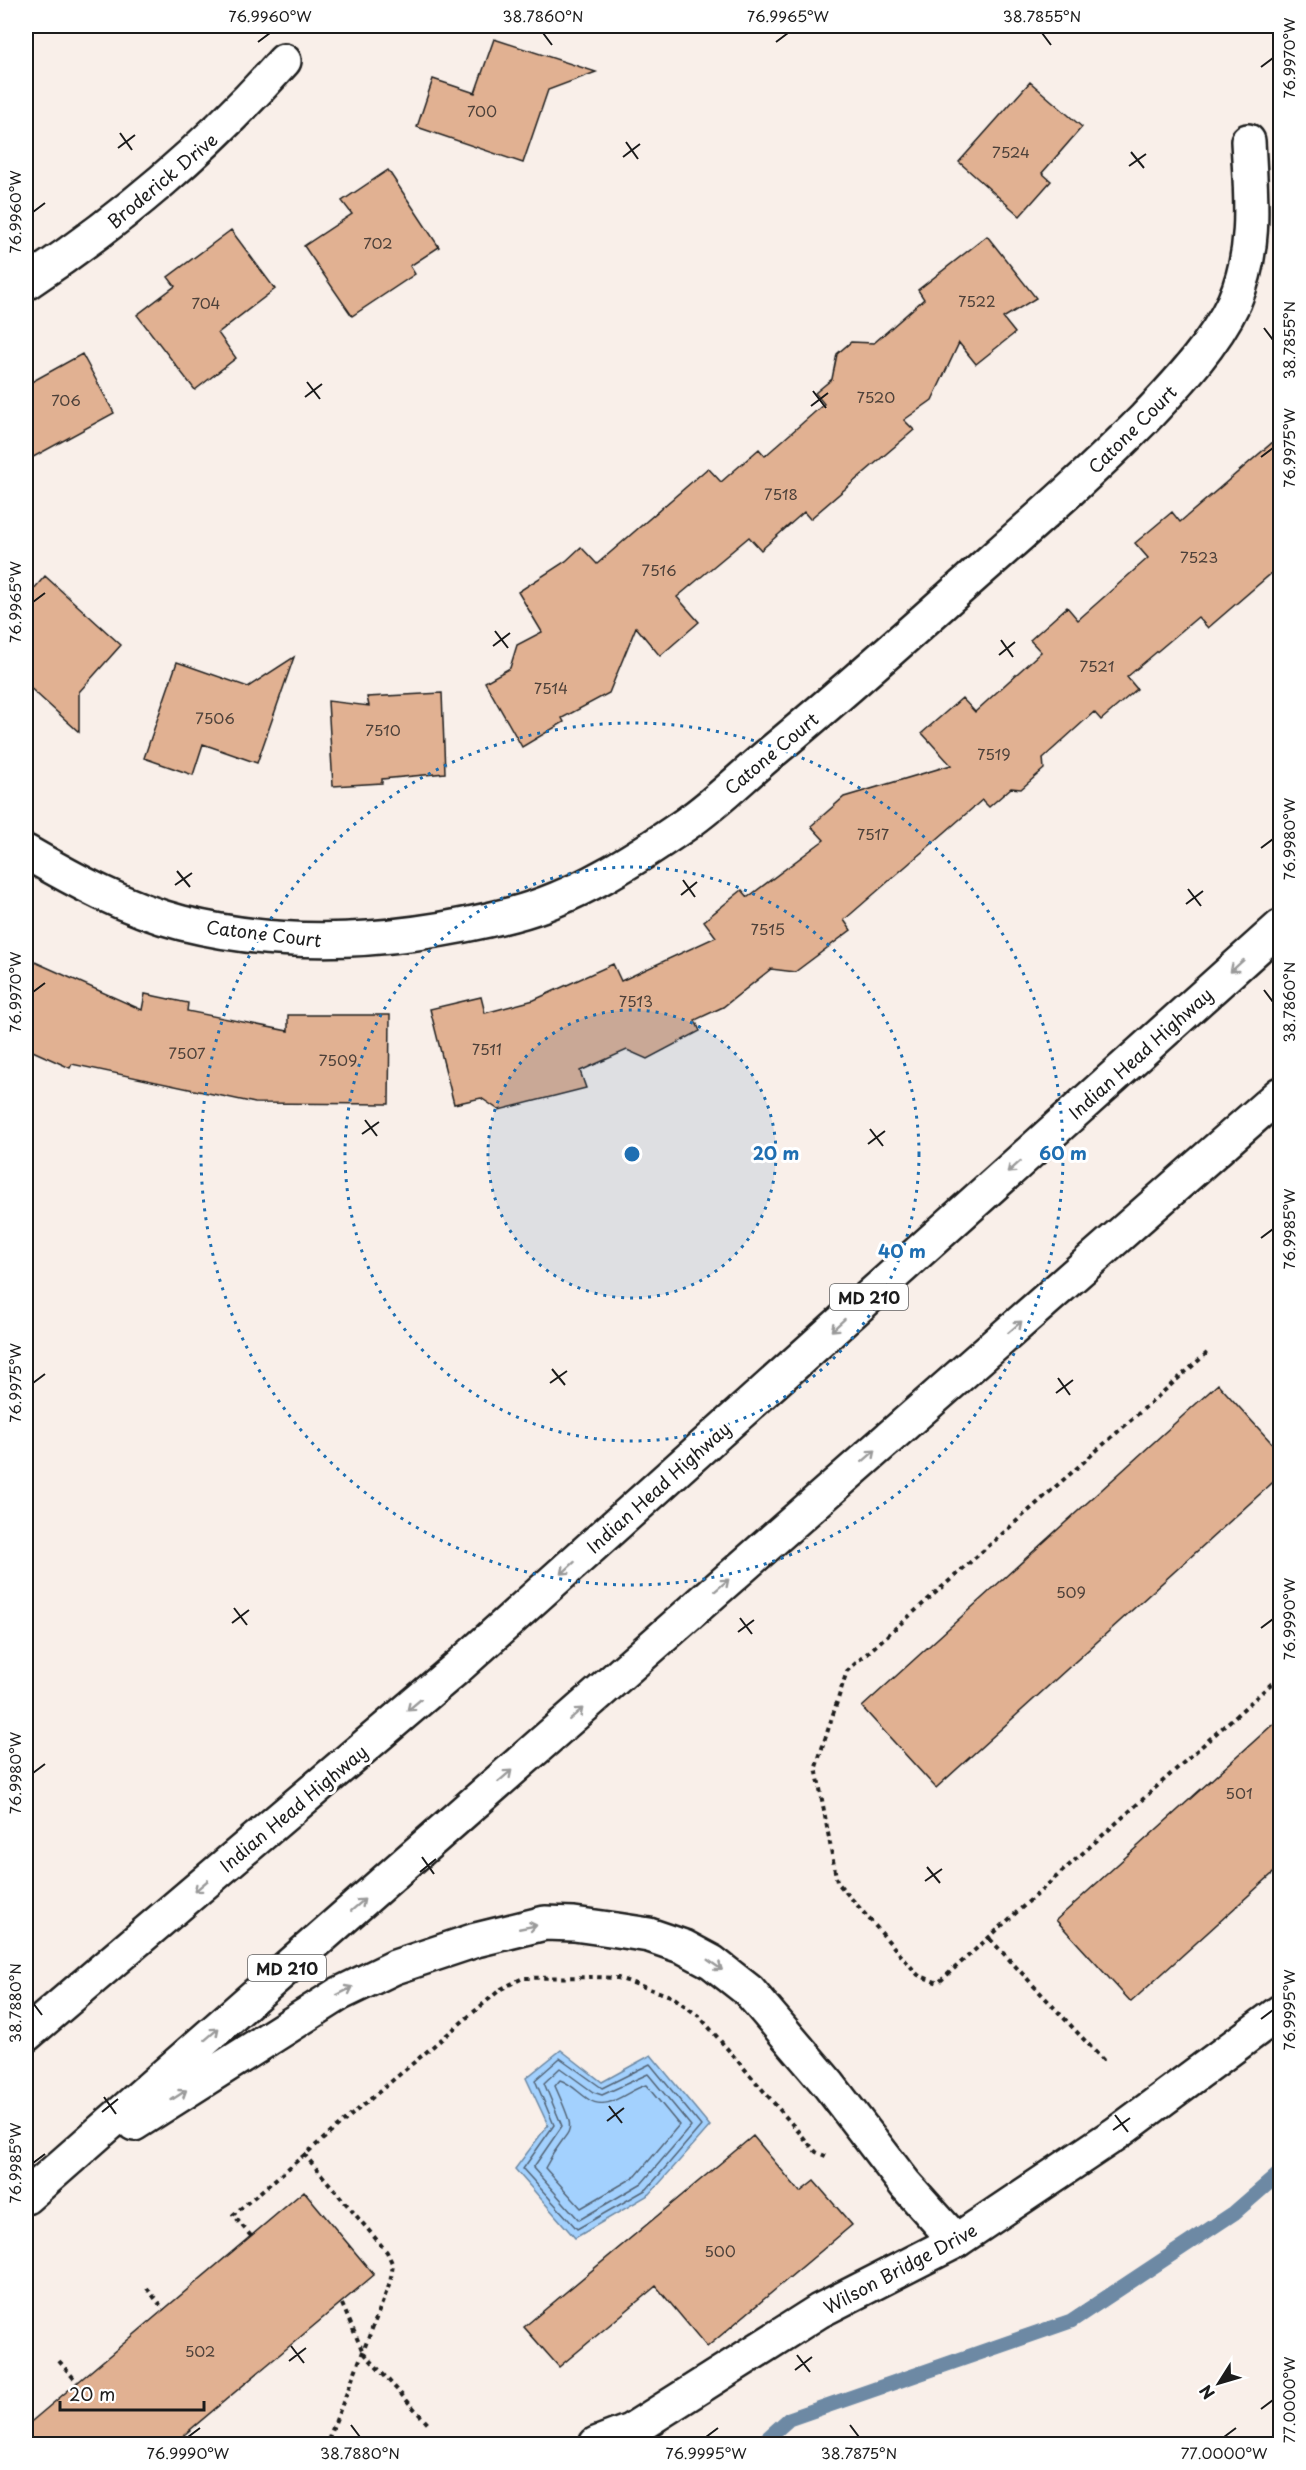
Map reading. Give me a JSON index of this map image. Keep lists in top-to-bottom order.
{
  "streets": {
    "main road": [
      "Broderick Drive",
      "Catone Court",
      "Indian Head Highway",
      "MD 210",
      "Wilson Bridge Drive"
    ]
  },
  "house_numbers": [
    "700",
    "7524",
    "702",
    "7522",
    "704",
    "7520",
    "706",
    "7518",
    "7523",
    "7516",
    "7521",
    "7514",
    "7506",
    "7510",
    "7519",
    "7517",
    "7515",
    "7513",
    "7511",
    "7507",
    "7509",
    "509",
    "501",
    "500",
    "502"
  ],
  "scale_bar": "20 m",
  "north": "bottom left",
  "coordinates": [
    "76.9960°W",
    "38.7860°N",
    "76.9965°W",
    "38.7855°N",
    "76.9970°W",
    "76.9975°W",
    "76.9980°W",
    "76.9985°W",
    "76.9990°W",
    "38.7880°N",
    "76.9995°W",
    "77.0000°W",
    "38.7875°N"
  ],
  "rings": ["20 m", "60 m", "40 m"]
}
